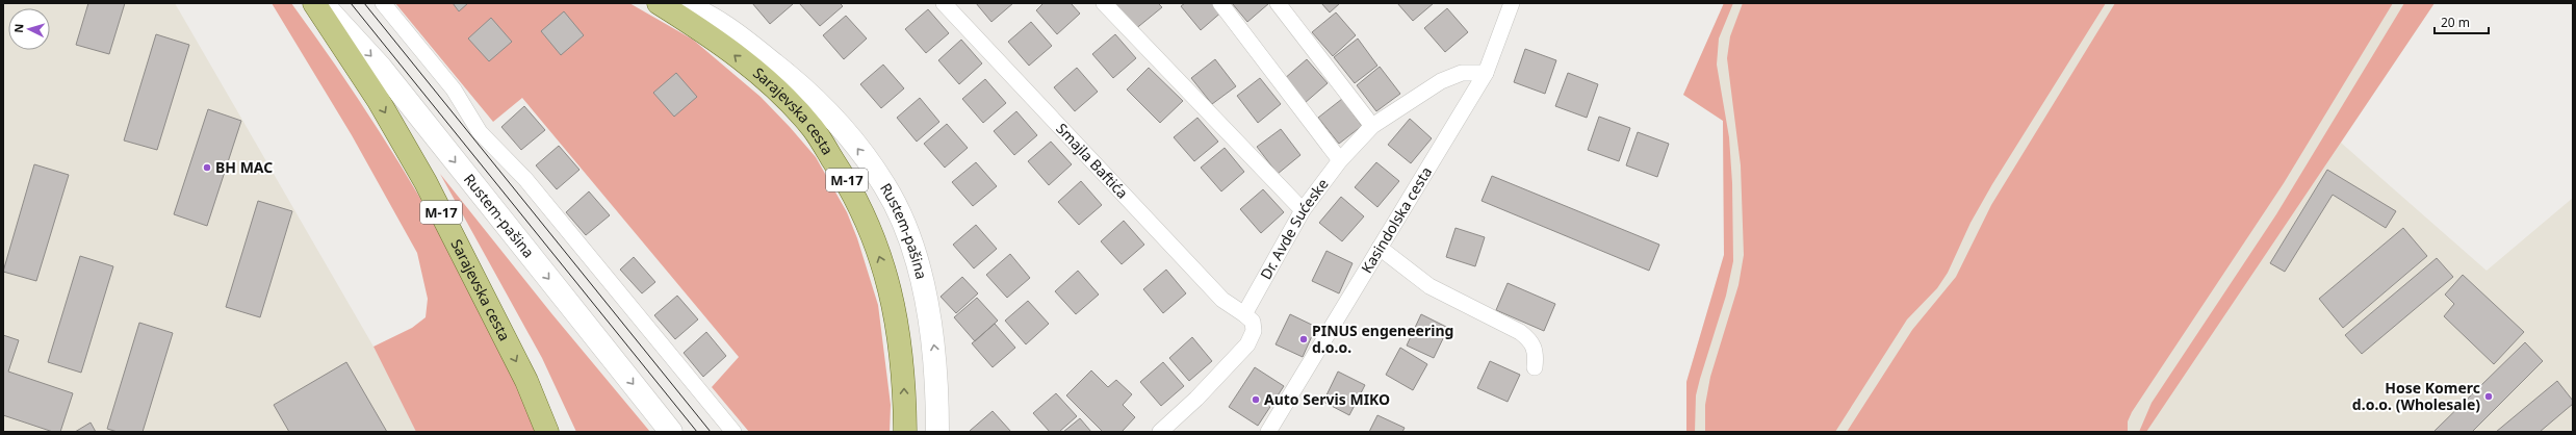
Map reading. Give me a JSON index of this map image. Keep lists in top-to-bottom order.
{
  "streets": {
    "main road": ["Sarajevska cesta", "M-17", "Rustem-pašina"],
    "street": ["Smajla Baftića", "Kasindolska cesta", "Dr. Avde Sućeske"]
  },
  "crossings": [
    ["Smajla Baftića", "Dr. Avde Sućeske"],
    ["Kasindolska cesta", "Dr. Avde Sućeske"]
  ],
  "places": [
    "BH MAC",
    "PINUS engeneering d.o.o.",
    "Hose Komerc d.o.o. (Wholesale)",
    "Auto Servis MIKO"
  ],
  "scale_bar": "20 m",
  "north": "left"
}
